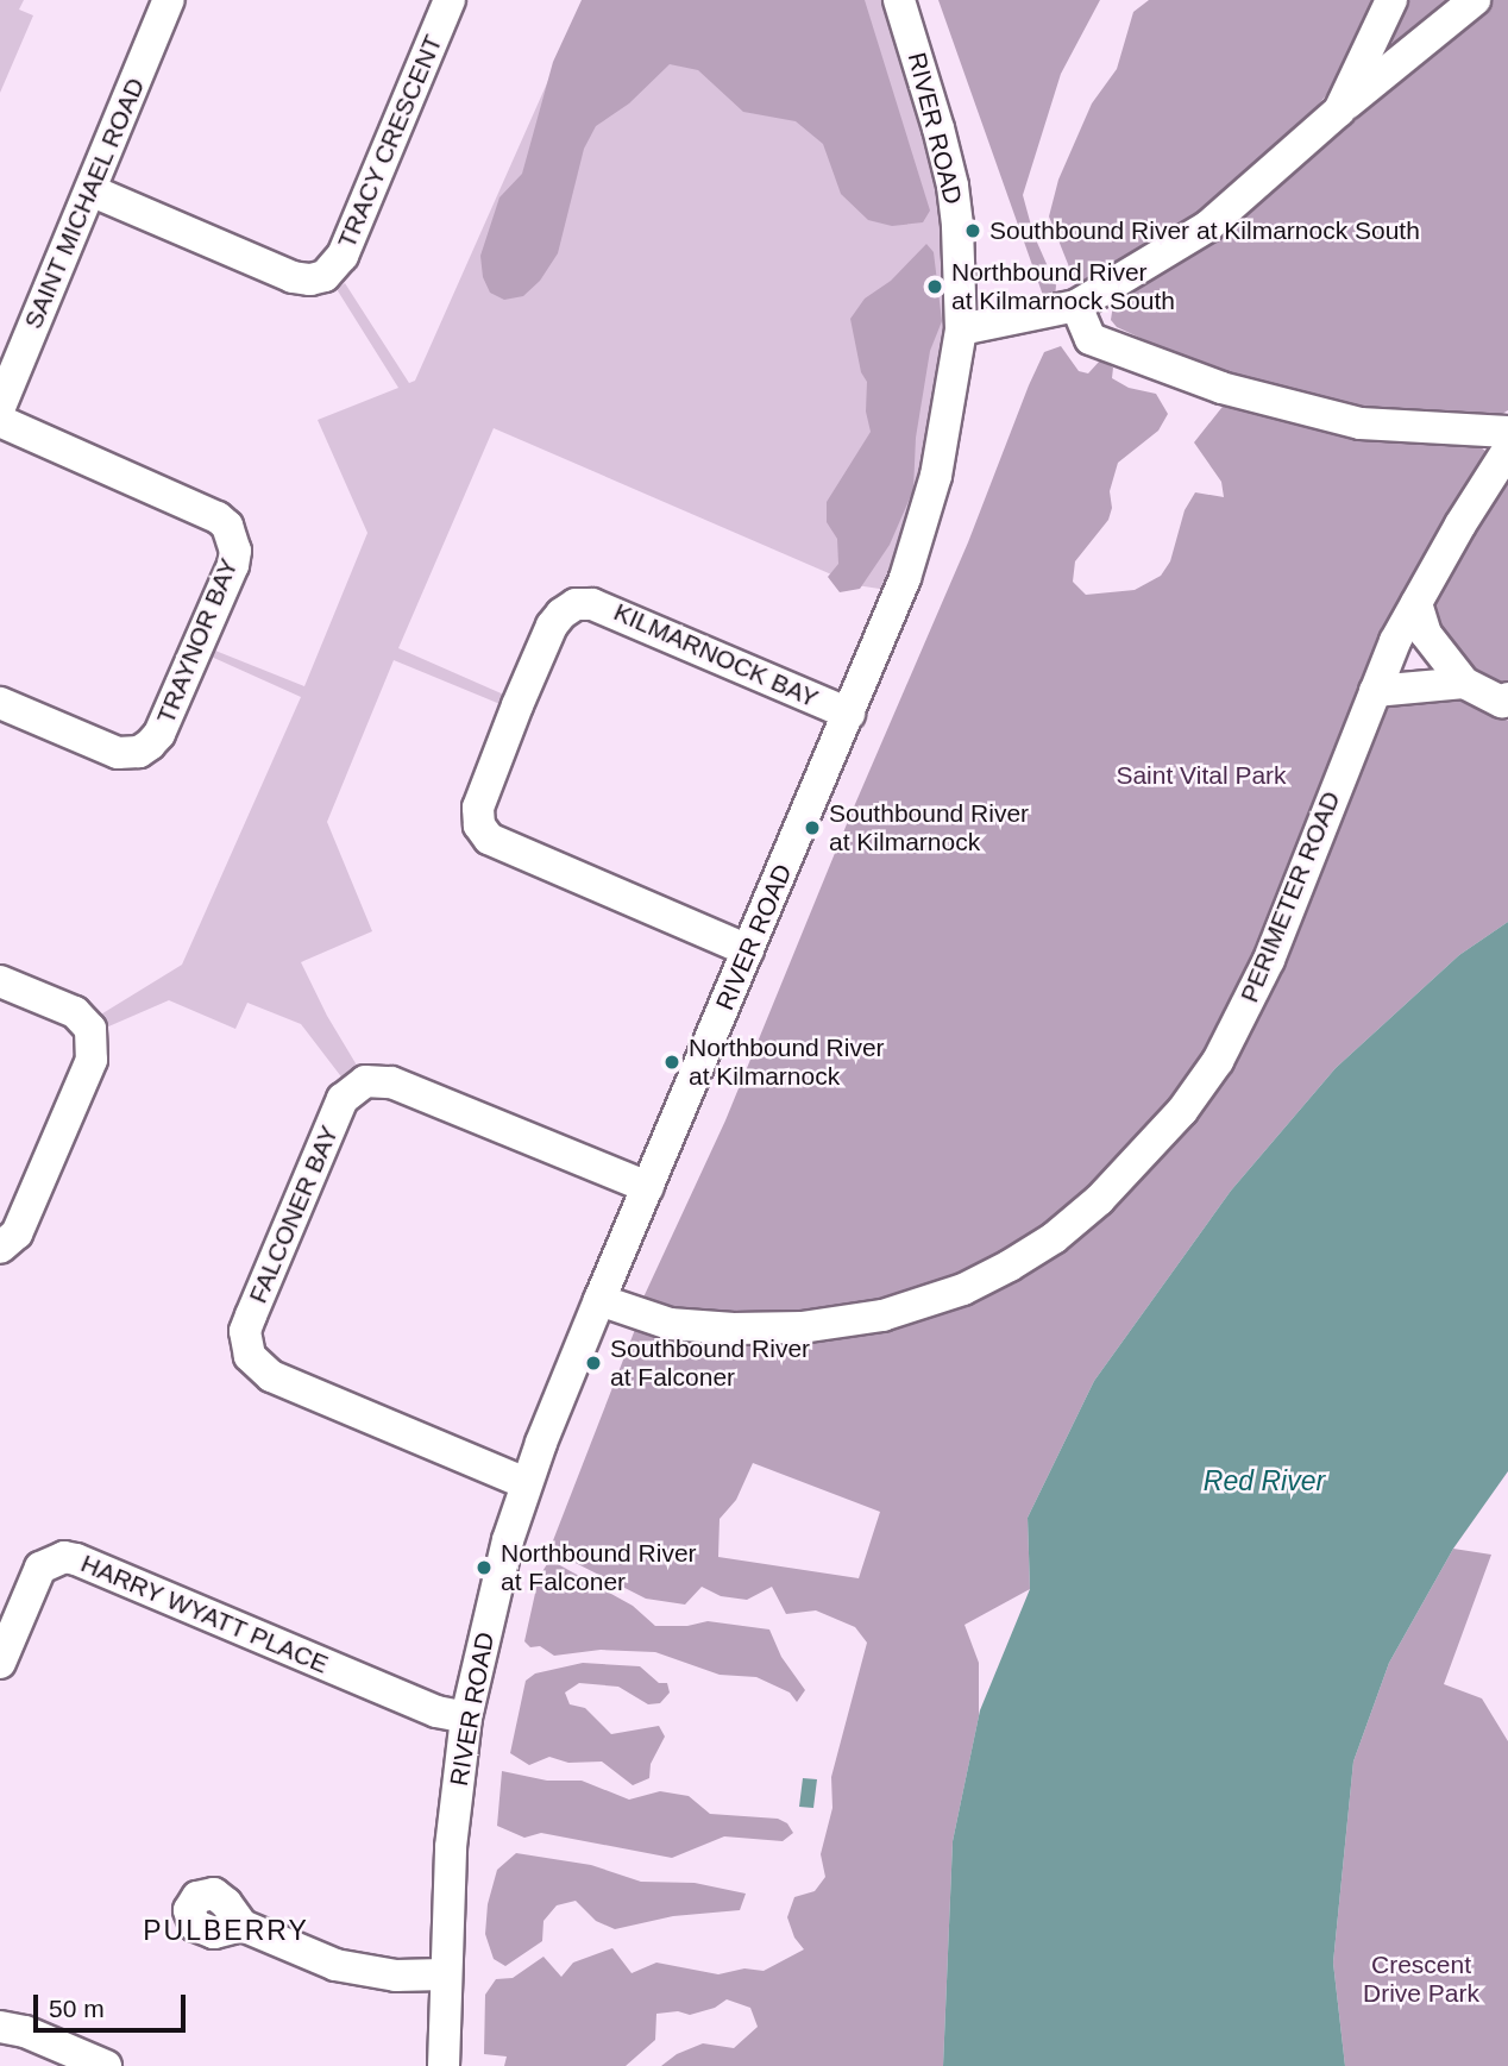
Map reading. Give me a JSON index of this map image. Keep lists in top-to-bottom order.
{
  "streets": {
    "street": [
      "RIVER ROAD",
      "TRACY CRESCENT",
      "SAINT MICHAEL ROAD",
      "TRAYNOR BAY",
      "KILMARNOCK BAY",
      "PERIMETER ROAD",
      "FALCONER BAY",
      "HARRY WYATT PLACE"
    ]
  },
  "crossings": [
    ["RIVER ROAD", "KILMARNOCK BAY"],
    ["RIVER ROAD", "PERIMETER ROAD"],
    ["RIVER ROAD", "FALCONER BAY"],
    ["RIVER ROAD", "HARRY WYATT PLACE"],
    ["TRACY CRESCENT", "SAINT MICHAEL ROAD"]
  ],
  "districts": ["PULBERRY"],
  "water": ["Red River"],
  "parks": ["Saint Vital Park", "Crescent Drive Park"],
  "places": [
    "Southbound River at Kilmarnock South",
    "Northbound River at Kilmarnock South",
    "Southbound River at Kilmarnock",
    "Northbound River at Kilmarnock",
    "Southbound River at Falconer",
    "Northbound River at Falconer"
  ],
  "scale_bar": "50 m"
}
